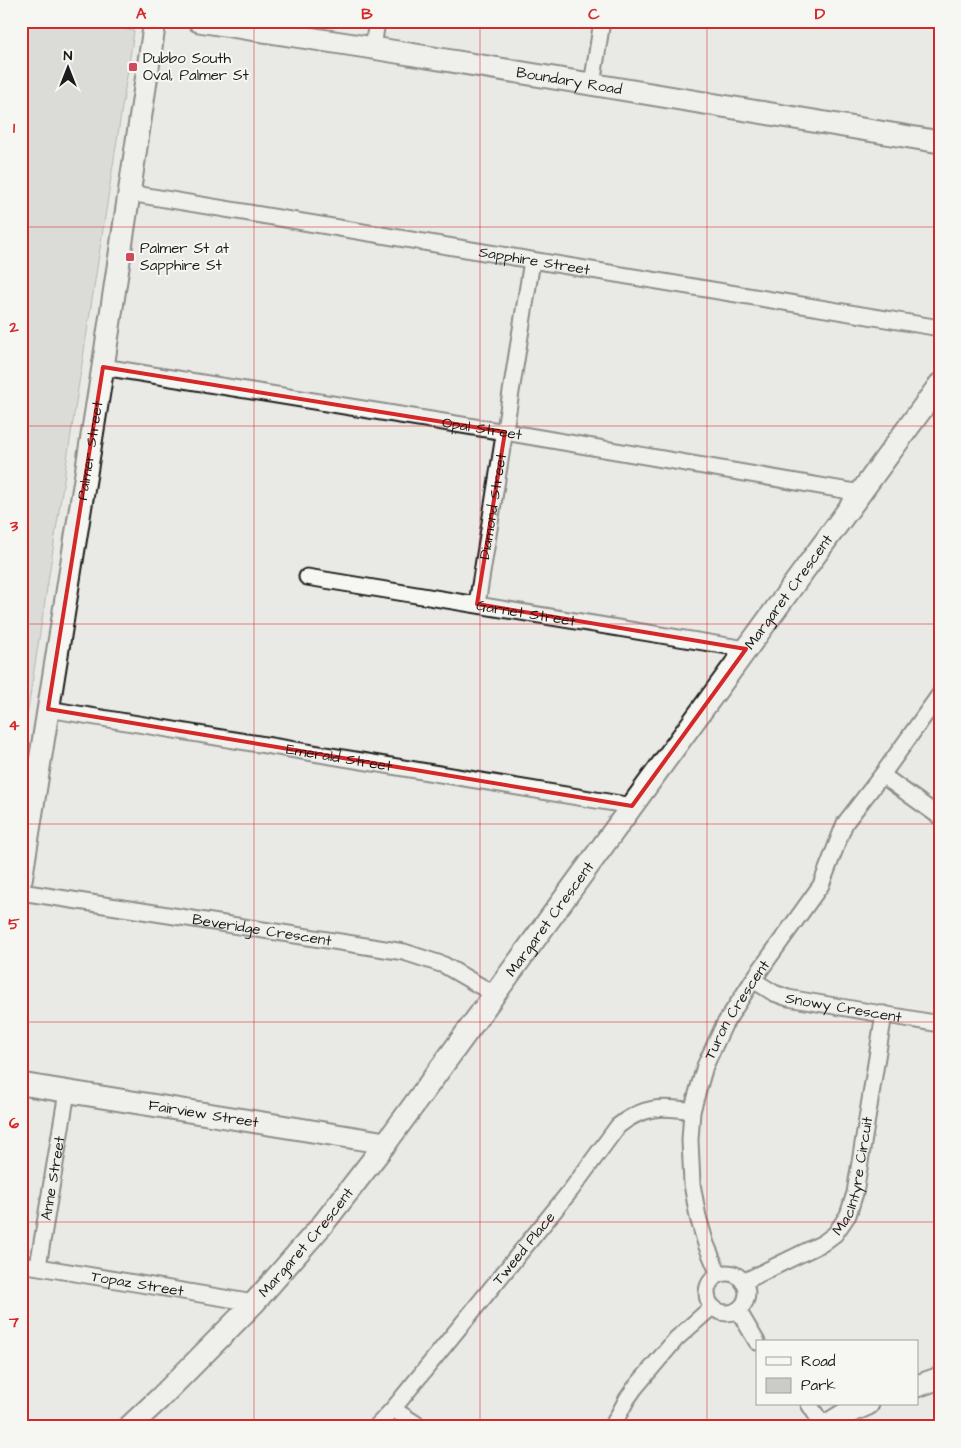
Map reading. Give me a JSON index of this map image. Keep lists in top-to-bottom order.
{
  "streets": {
    "street": [
      "Boundary Road",
      "Sapphire Street",
      "Opal Street",
      "Palmer Street",
      "Diamond Street",
      "Margaret Crescent",
      "Garnet Street",
      "Emerald Street",
      "Beveridge Crescent",
      "Snowy Crescent",
      "Turon Crescent",
      "Fairview Street",
      "MacIntyre Circuit",
      "Anne Street",
      "Tweed Place",
      "Topaz Street"
    ]
  },
  "crossings": [
    ["Sapphire Street", "Palmer Street"],
    ["Sapphire Street", "Diamond Street"],
    ["Opal Street", "Palmer Street"],
    ["Opal Street", "Diamond Street"],
    ["Opal Street", "Margaret Crescent"],
    ["Palmer Street", "Emerald Street"],
    ["Diamond Street", "Garnet Street"],
    ["Margaret Crescent", "Garnet Street"],
    ["Margaret Crescent", "Emerald Street"],
    ["Margaret Crescent", "Beveridge Crescent"],
    ["Margaret Crescent", "Fairview Street"],
    ["Margaret Crescent", "Topaz Street"],
    ["Snowy Crescent", "Turon Crescent"],
    ["Snowy Crescent", "MacIntyre Circuit"],
    ["Turon Crescent", "MacIntyre Circuit"],
    ["Turon Crescent", "Tweed Place"],
    ["Fairview Street", "Anne Street"],
    ["Anne Street", "Topaz Street"]
  ],
  "places": {
    "transit": ["Dubbo South Oval, Palmer St", "Palmer St at Sapphire St"]
  },
  "legend": ["Road", "Park"],
  "north": "top",
  "grid": {
    "columns": [
      "A",
      "B",
      "C",
      "D"
    ],
    "rows": [
      "1",
      "2",
      "3",
      "4",
      "5",
      "6",
      "7"
    ]
  }
}
